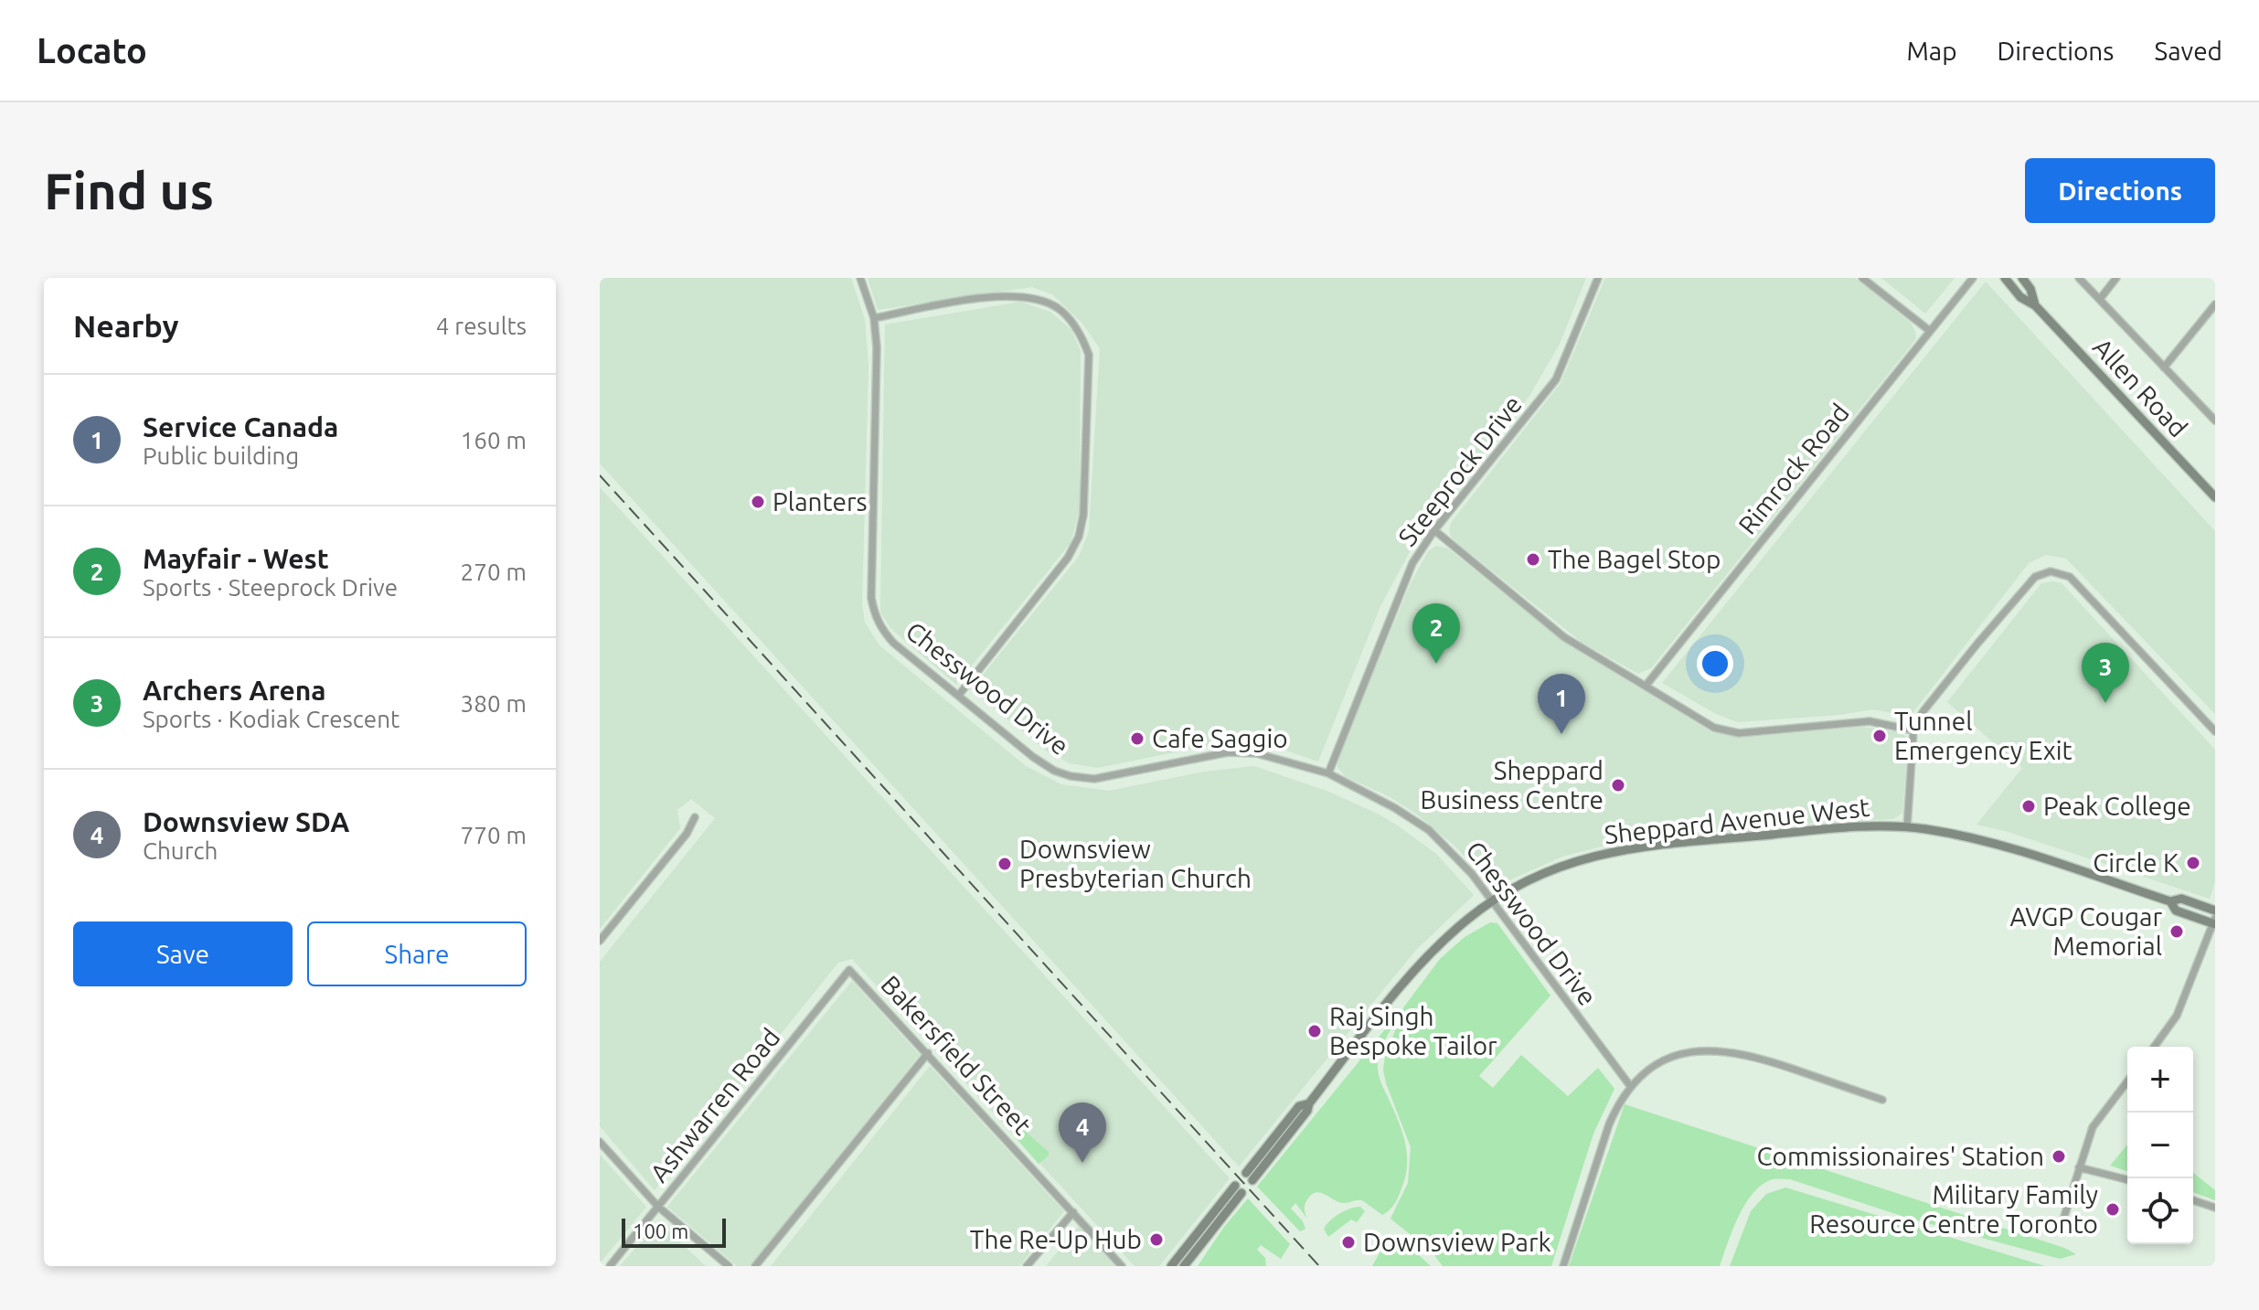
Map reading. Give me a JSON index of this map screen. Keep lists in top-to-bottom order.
{
  "streets": {
    "main road": ["Allen Road", "Sheppard Avenue West"],
    "street": [
      "Rimrock Road",
      "Steeprock Drive",
      "Chesswood Drive",
      "Bakersfield Street",
      "Ashwarren Road"
    ]
  },
  "crossings": [
    ["Steeprock Drive", "Chesswood Drive"],
    ["Chesswood Drive", "Sheppard Avenue West"],
    ["Bakersfield Street", "Ashwarren Road"]
  ],
  "places": [
    "Planters",
    "The Bagel Stop",
    "Tunnel Emergency Exit",
    "Cafe Saggio",
    "Sheppard Business Centre",
    "Peak College",
    "Circle K",
    "Downsview Presbyterian Church",
    "AVGP Cougar Memorial",
    "Raj Singh Bespoke Tailor",
    "Commissionaires' Station",
    "Military Family Resource Centre Toronto",
    "The Re-Up Hub",
    "Downsview Park"
  ],
  "scale_bar": "100 m",
  "page": {
    "header": "Locato",
    "nav": ["Map", "Directions", "Saved"],
    "buttons": [
      "Directions",
      ["Save", "Share"]
    ],
    "title": "Find us",
    "heading": ["Nearby", "4 results"],
    "list": [
      {
        "mark": "1",
        "name": "Service Canada",
        "note": "Public building",
        "value": "160 m"
      },
      {
        "mark": "2",
        "name": "Mayfair - West",
        "note": "Sports · Steeprock Drive",
        "value": "270 m"
      },
      {
        "mark": "3",
        "name": "Archers Arena",
        "note": "Sports · Kodiak Crescent",
        "value": "380 m"
      },
      {
        "mark": "4",
        "name": "Downsview SDA",
        "note": "Church",
        "value": "770 m"
      }
    ],
    "pins": [
      "2",
      "3",
      "1",
      "4"
    ],
    "map_buttons": ["+", "−"],
    "scale": "100 m"
  }
}
